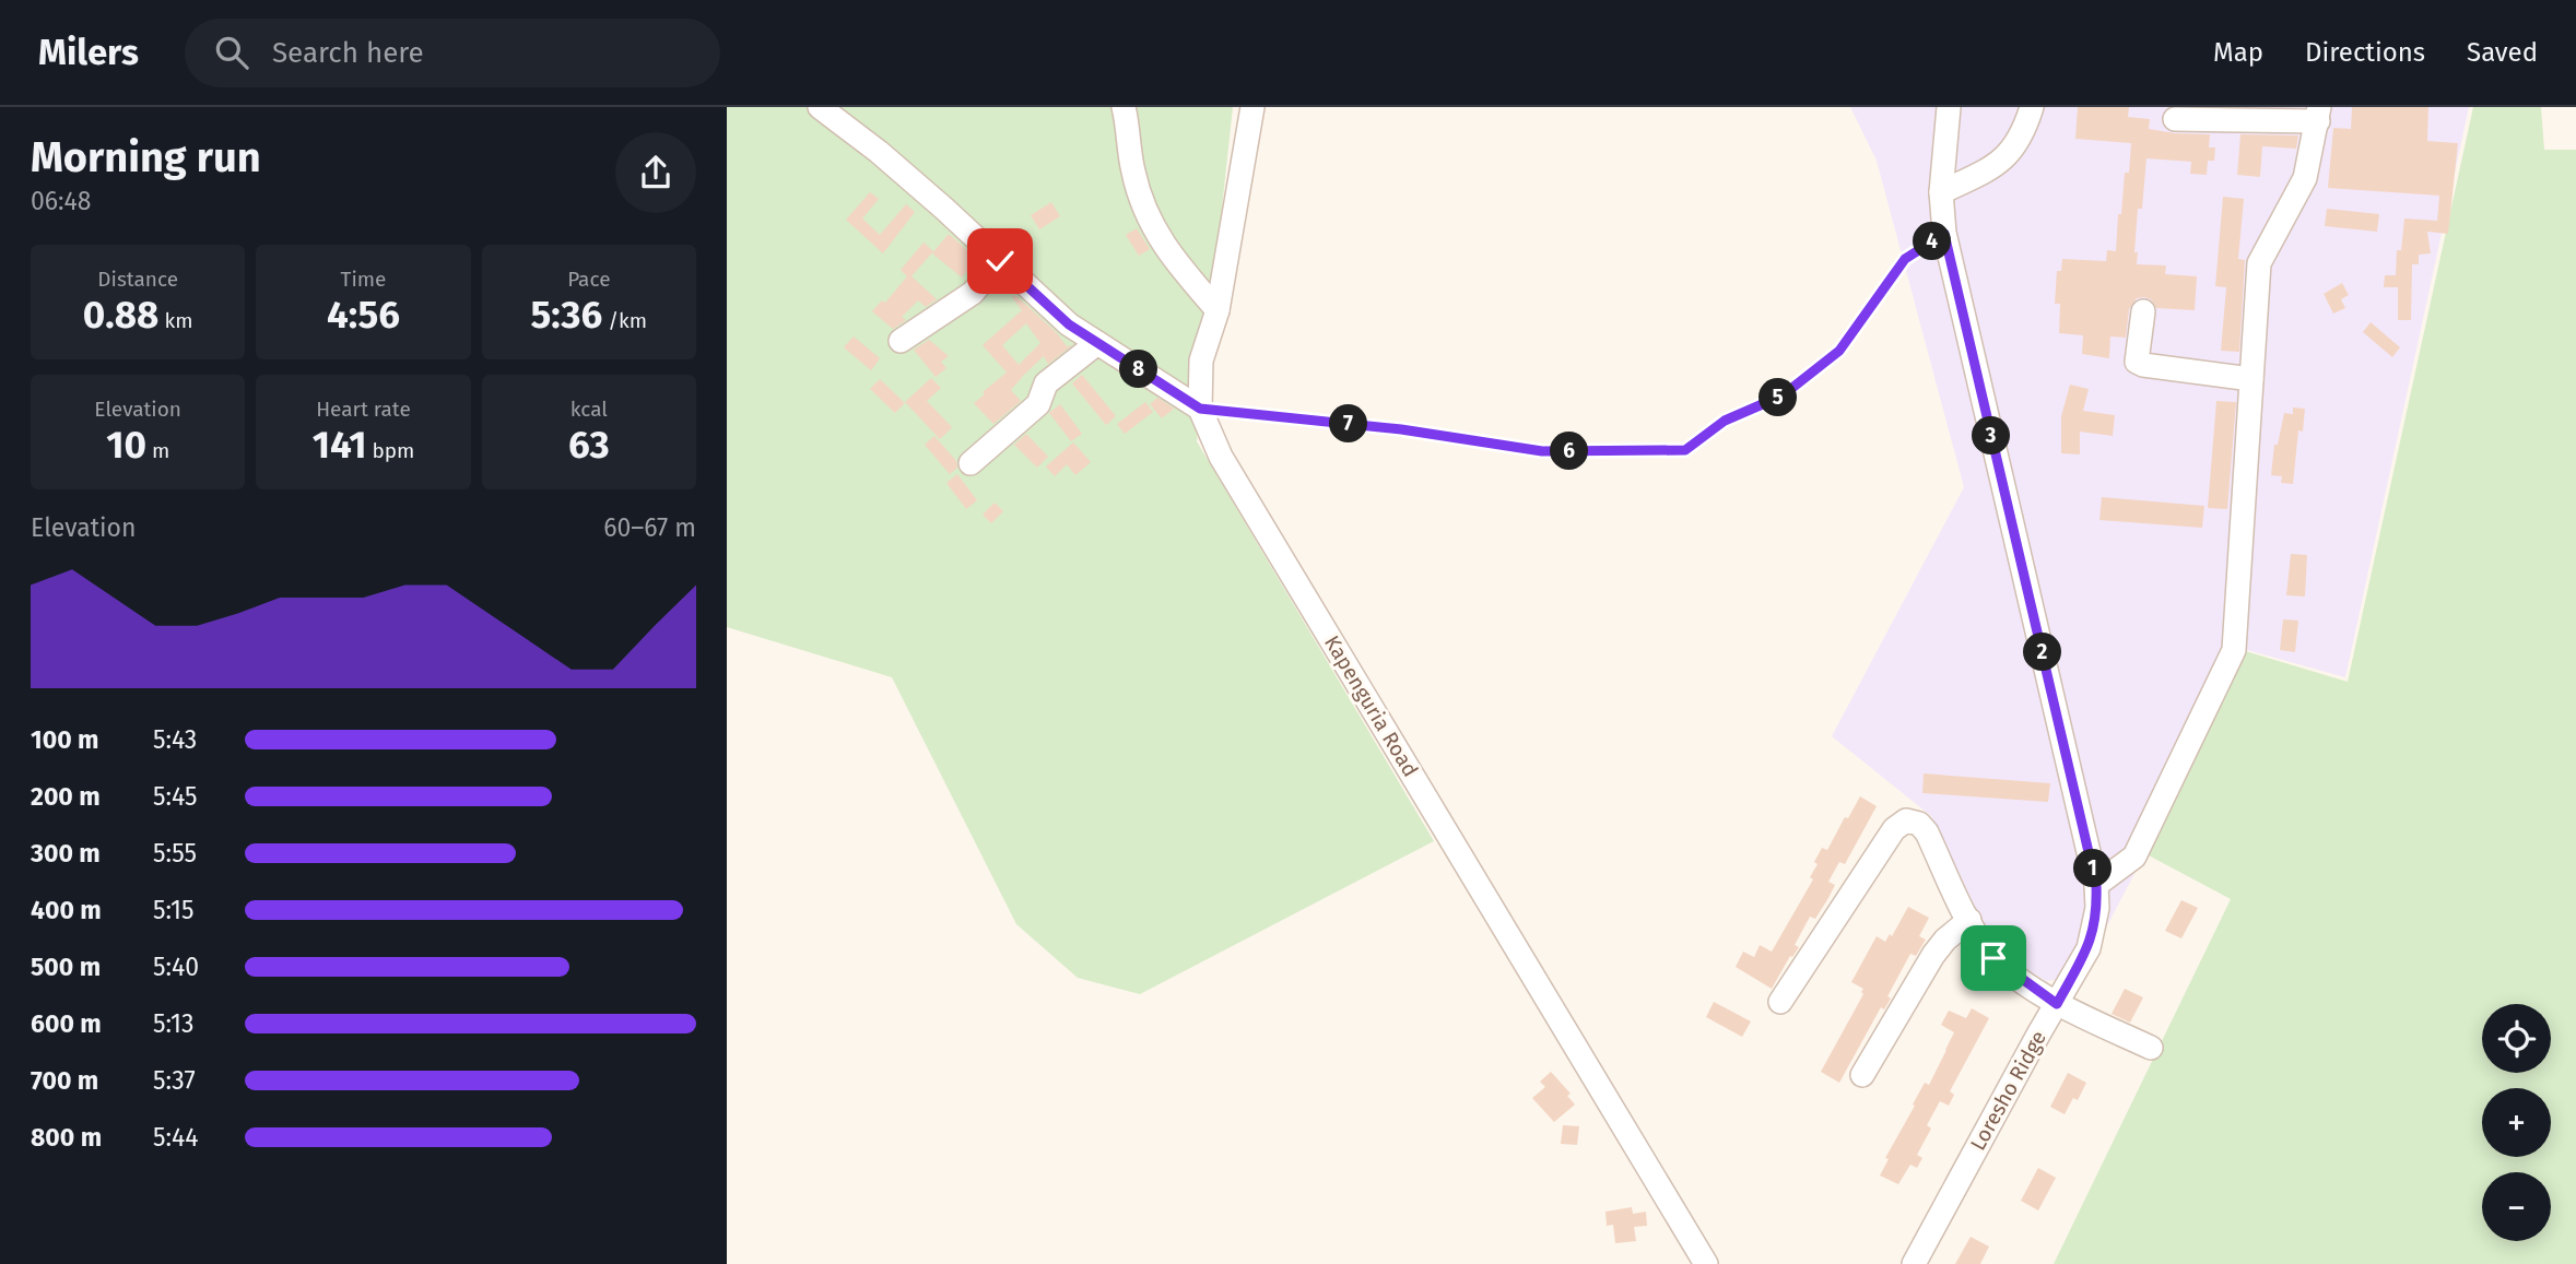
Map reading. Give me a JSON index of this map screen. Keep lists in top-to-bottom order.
{
  "streets": {
    "street": ["Kapenguria Road", "Loresho Ridge"]
  },
  "page": {
    "header": "Milers",
    "search": "Search here",
    "nav": ["Map", "Directions", "Saved"],
    "heading": ["Morning run", "06:48"],
    "pins": [
      "4",
      "8",
      "5",
      "7",
      "3",
      "6",
      "2",
      "1"
    ],
    "stats": [
      ["Distance", "0.88 km"],
      ["Time", "4:56"],
      ["Pace", "5:36 /km"],
      ["Elevation", "10 m"],
      ["Heart rate", "141 bpm"],
      ["kcal", "63"]
    ],
    "chart": ["Elevation", "60–67 m"],
    "list": [
      {
        "name": "100 m",
        "note": "5:43"
      },
      {
        "name": "200 m",
        "note": "5:45"
      },
      {
        "name": "300 m",
        "note": "5:55"
      },
      {
        "name": "400 m",
        "note": "5:15"
      },
      {
        "name": "500 m",
        "note": "5:40"
      },
      {
        "name": "600 m",
        "note": "5:13"
      },
      {
        "name": "700 m",
        "note": "5:37"
      },
      {
        "name": "800 m",
        "note": "5:44"
      }
    ],
    "map_buttons": ["+", "−"]
  }
}
